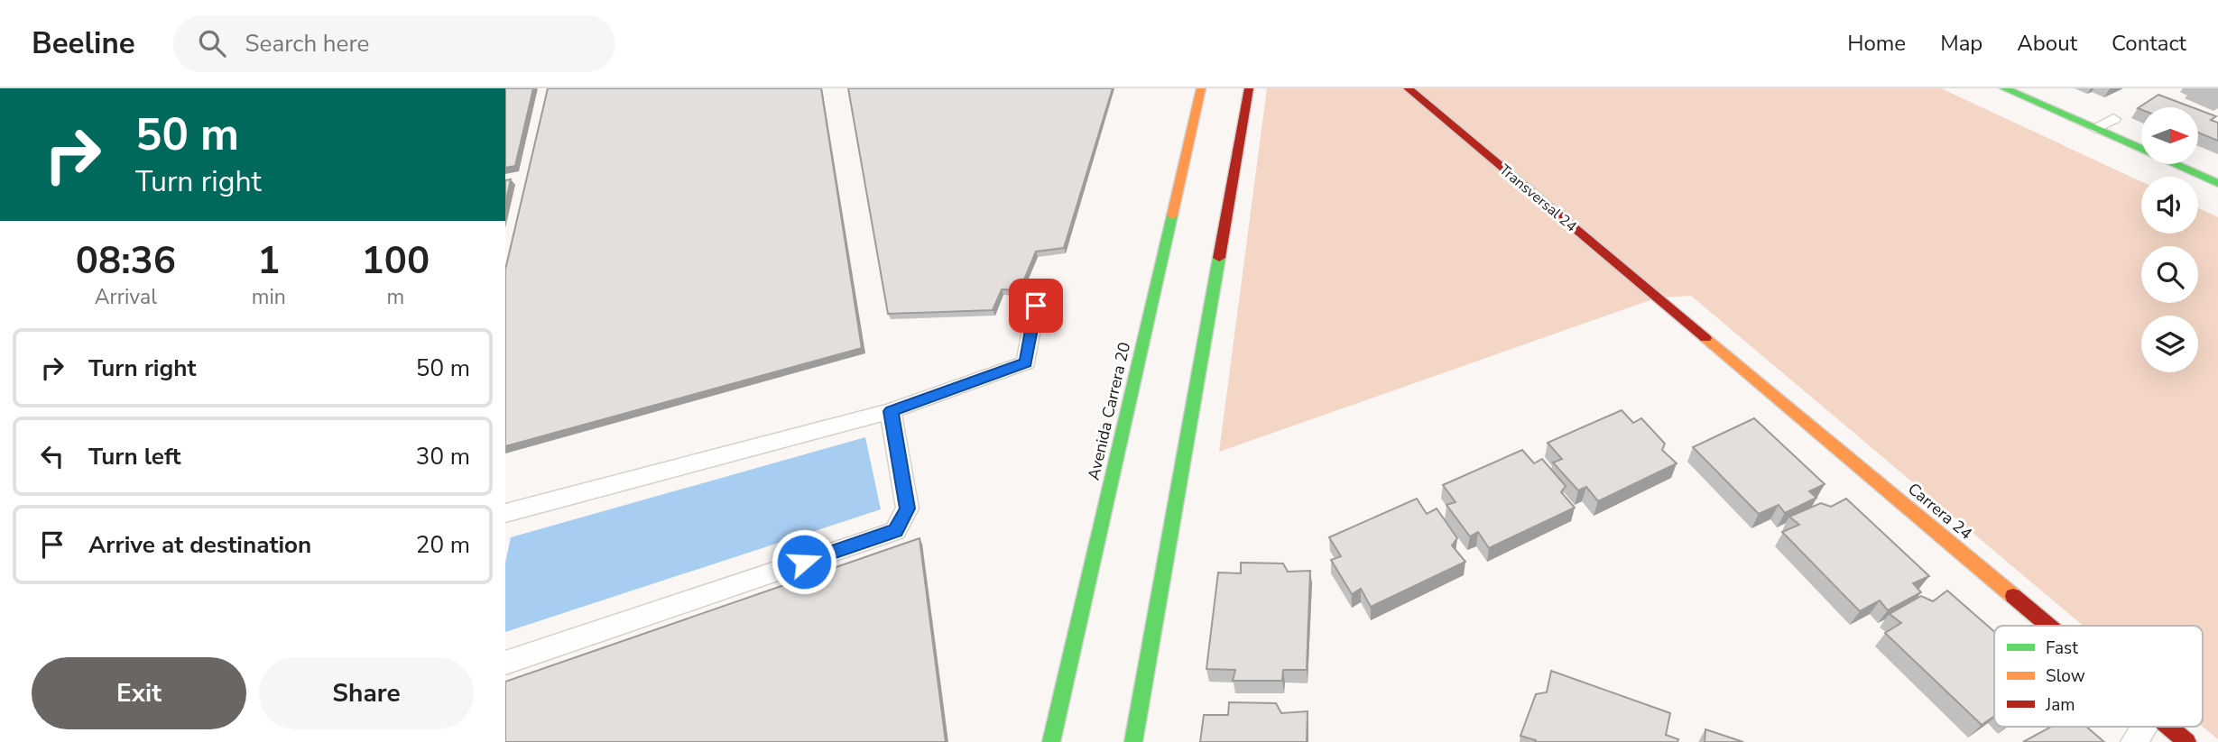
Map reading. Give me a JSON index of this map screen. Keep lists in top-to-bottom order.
{
  "streets": {
    "street": ["Transversal 24", "Avenida Carrera 20", "Carrera 24"]
  },
  "crossings": [
    ["Transversal 24", "Carrera 24"]
  ],
  "legend": ["Fast", "Slow", "Jam"],
  "north": "right",
  "page": {
    "header": "Beeline",
    "search": "Search here",
    "nav": [
      "Home",
      "Map",
      "About",
      "Contact"
    ],
    "turn": ["50 m", "Turn right"],
    "eta": [
      "08:36",
      "Arrival",
      "1",
      "min",
      "100",
      "m"
    ],
    "list": [
      {
        "name": "Turn right",
        "value": "50 m"
      },
      {
        "name": "Turn left",
        "value": "30 m"
      },
      {
        "name": "Arrive at destination",
        "value": "20 m"
      }
    ],
    "buttons": ["Exit", "Share"]
  }
}
